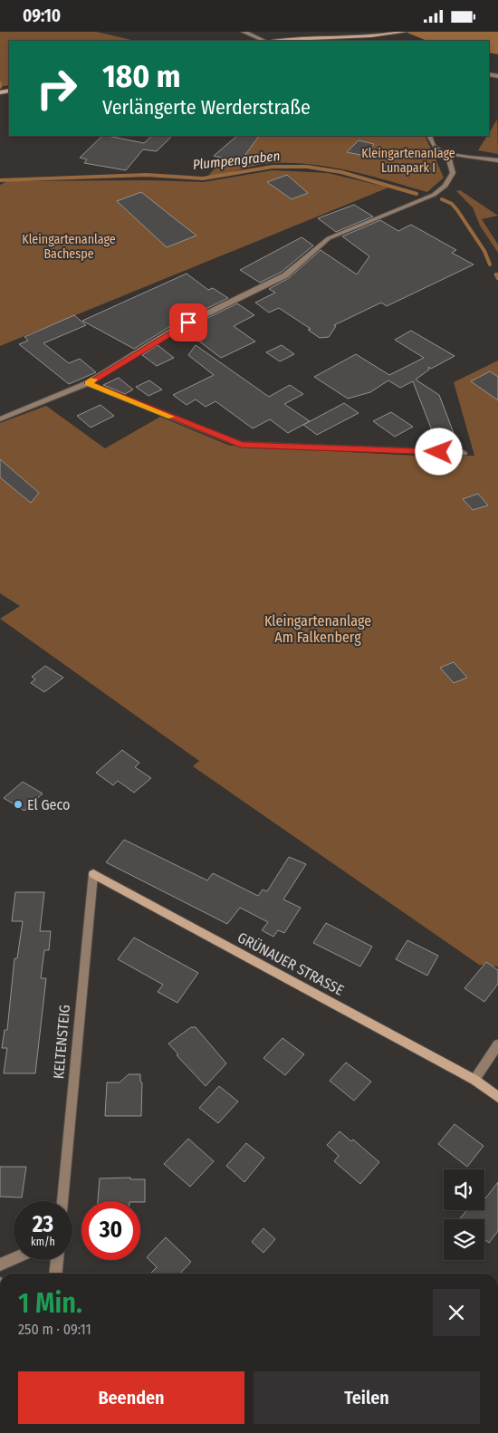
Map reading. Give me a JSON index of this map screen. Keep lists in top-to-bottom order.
{
  "streets": {
    "street": ["GRÜNAUER STRASSE", "KELTENSTEIG"]
  },
  "crossings": [
    ["GRÜNAUER STRASSE", "KELTENSTEIG"]
  ],
  "water": ["Plumpengraben"],
  "parks": ["Kleingartenanlage Lunapark I", "Kleingartenanlage Bachespe", "Kleingartenanlage Am Falkenberg"],
  "places": ["El Geco"],
  "page": {
    "status": "09:10",
    "turn": ["180 m", "Verlängerte Werderstraße"],
    "speed": "23 km/h",
    "limit": "30",
    "heading": ["1 Min.", "250 m · 09:11"],
    "buttons": ["Beenden", "Teilen"]
  }
}
